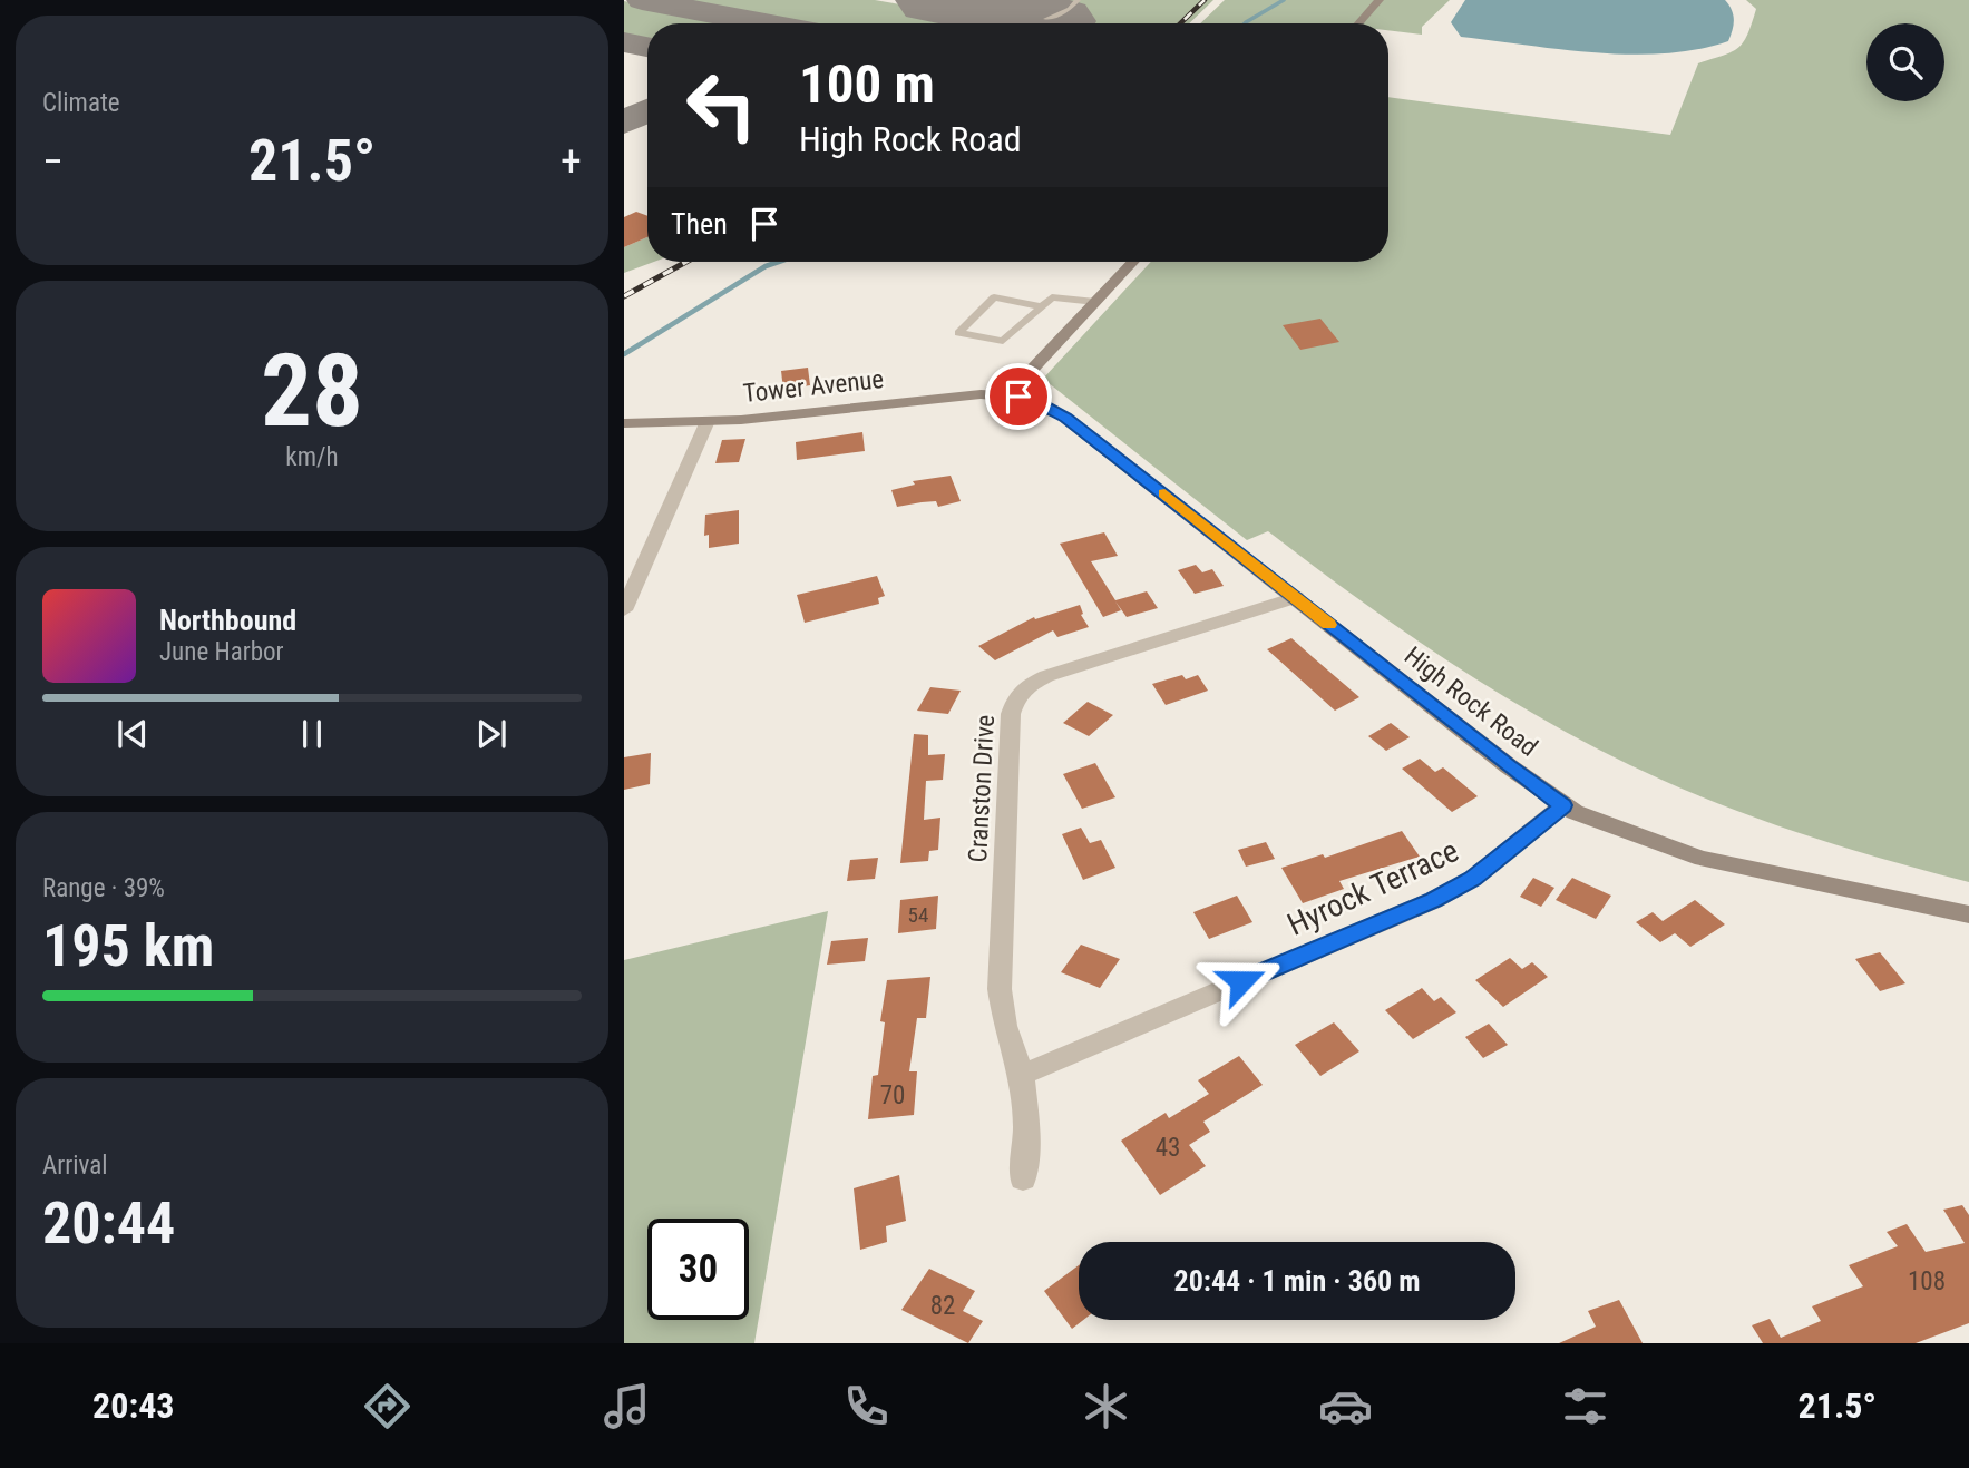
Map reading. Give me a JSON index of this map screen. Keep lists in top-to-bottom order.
{
  "streets": {
    "main road": ["Tower Avenue", "High Rock Road"],
    "street": ["Cranston Drive", "Hyrock Terrace"]
  },
  "crossings": [
    ["Tower Avenue", "High Rock Road"],
    ["High Rock Road", "Cranston Drive"],
    ["High Rock Road", "Hyrock Terrace"],
    ["Cranston Drive", "Hyrock Terrace"]
  ],
  "house_numbers": [
    "54",
    "70",
    "43",
    "108",
    "82"
  ],
  "page": {
    "tile": [
      "Climate",
      ["28", "km/h"],
      ["Range · 39%", "195 km"],
      ["Arrival", "20:44"]
    ],
    "turn": ["100 m", "High Rock Road"],
    "heat": ["−", "21.5°", "+"],
    "then": "Then",
    "song": ["Northbound", "June Harbor"],
    "limit": "30",
    "trip": "20:44 · 1 min · 360 m",
    "tabs": ["20:43", "21.5°"]
  }
}
